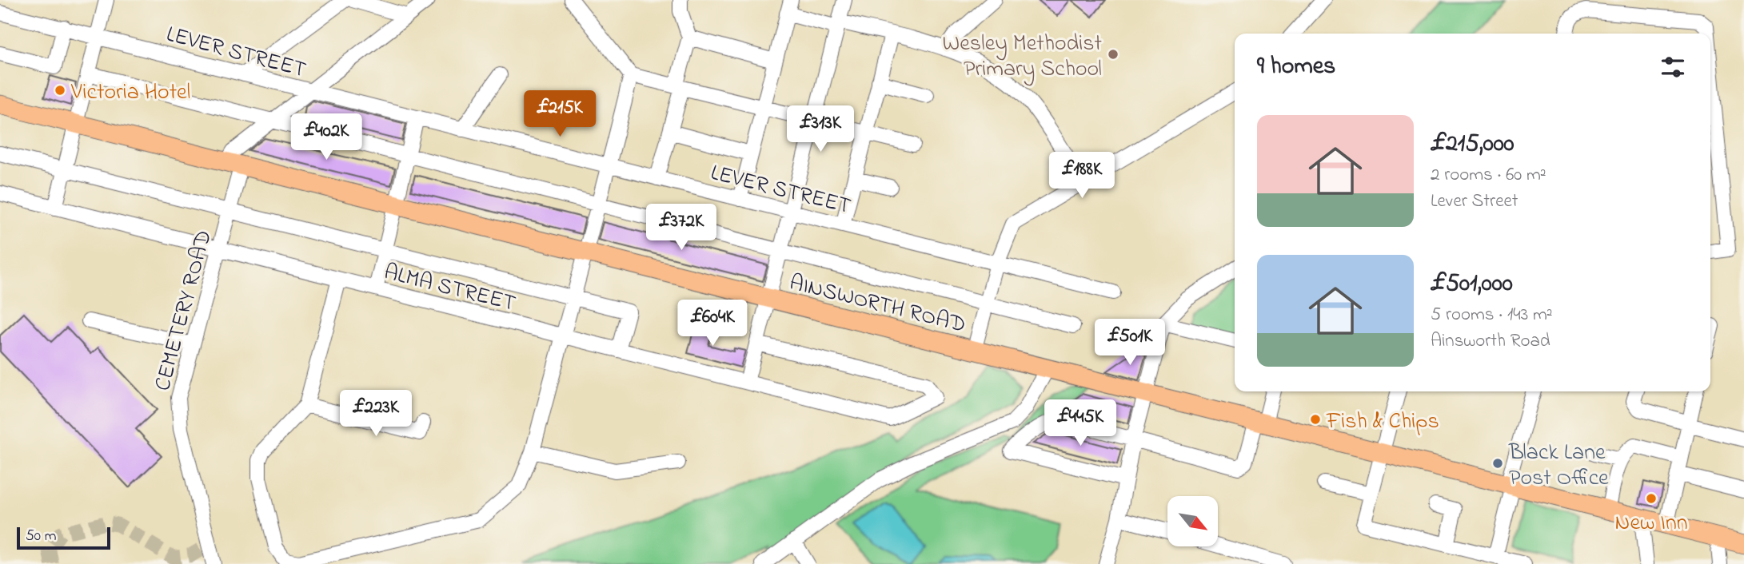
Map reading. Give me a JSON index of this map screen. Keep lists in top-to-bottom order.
{
  "streets": {
    "main road": ["AINSWORTH ROAD"],
    "street": ["LEVER STREET", "ALMA STREET", "CEMETERY ROAD"]
  },
  "crossings": [
    ["ALMA STREET", "CEMETERY ROAD"],
    ["AINSWORTH ROAD", "CEMETERY ROAD"]
  ],
  "places": [
    "Wesley Methodist Primary School",
    "Victoria Hotel",
    "Fish & Chips",
    "Black Lane Post Office",
    "New Inn"
  ],
  "scale_bar": "50 m",
  "north": "bottom right",
  "page": {
    "heading": "9 homes",
    "price": [
      "£215K",
      "£313K",
      "£402K",
      "£188K",
      "£372K",
      "£604K",
      "£501K",
      "£223K",
      "£445K"
    ],
    "list": [
      {
        "name": "£215,000",
        "note": "2 rooms · 60 m² · Lever Street"
      },
      {
        "name": "£501,000",
        "note": "5 rooms · 143 m² · Ainsworth Road"
      }
    ],
    "scale": "50 m"
  }
}
